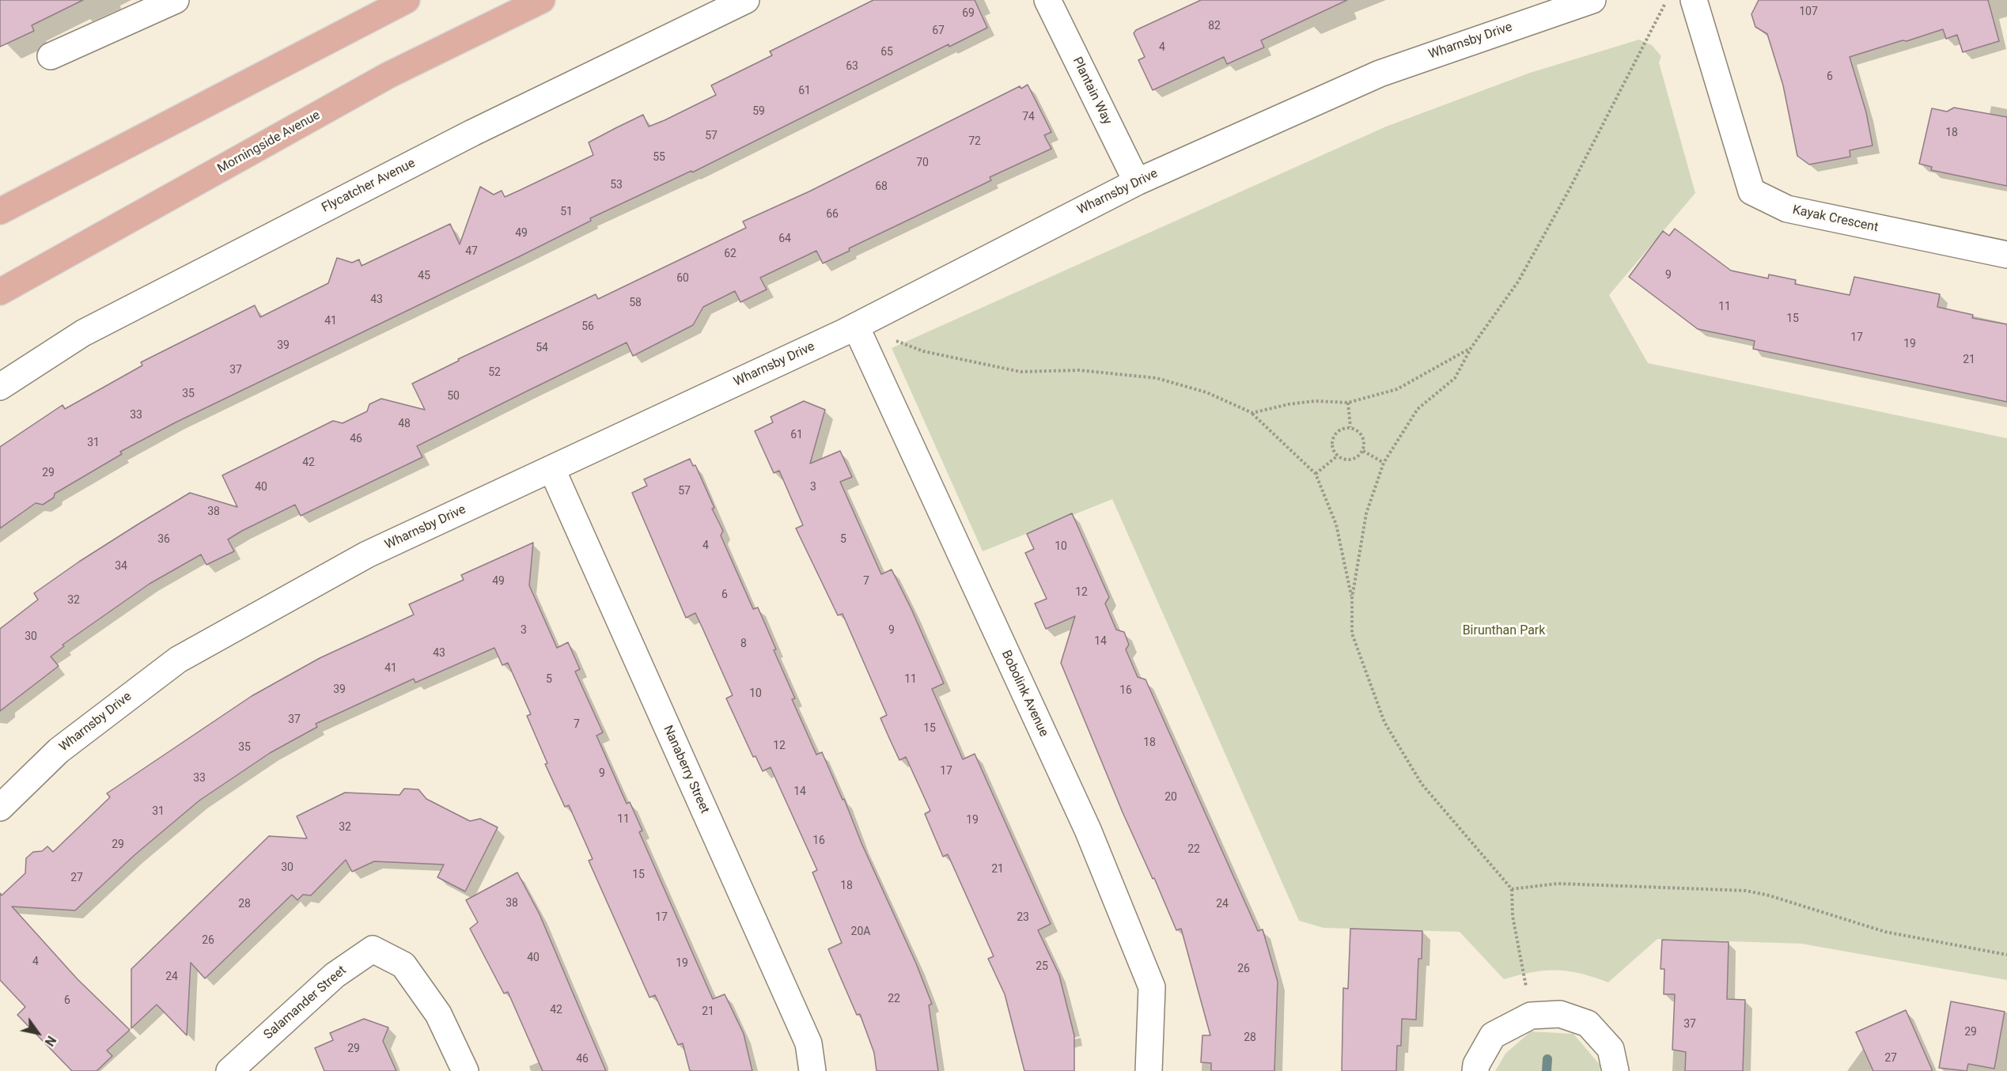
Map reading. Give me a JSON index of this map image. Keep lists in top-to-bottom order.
{
  "streets": {
    "main road": ["Morningside Avenue"],
    "street": [
      "Wharnsby Drive",
      "Plantain Way",
      "Flycatcher Avenue",
      "Kayak Crescent",
      "Bobolink Avenue",
      "Nanaberry Street",
      "Salamander Street"
    ]
  },
  "crossings": [
    ["Wharnsby Drive", "Plantain Way"],
    ["Wharnsby Drive", "Bobolink Avenue"],
    ["Wharnsby Drive", "Nanaberry Street"]
  ],
  "parks": ["Birunthan Park"],
  "house_numbers": [
    "107",
    "69",
    "82",
    "67",
    "4",
    "65",
    "63",
    "6",
    "61",
    "59",
    "74",
    "18",
    "57",
    "72",
    "55",
    "70",
    "53",
    "68",
    "51",
    "66",
    "49",
    "64",
    "47",
    "62",
    "9",
    "45",
    "60",
    "43",
    "58",
    "11",
    "15",
    "41",
    "56",
    "17",
    "19",
    "39",
    "54",
    "21",
    "37",
    "52",
    "35",
    "50",
    "33",
    "48",
    "61",
    "46",
    "31",
    "42",
    "29",
    "40",
    "3",
    "57",
    "38",
    "36",
    "5",
    "4",
    "10",
    "34",
    "49",
    "7",
    "12",
    "6",
    "32",
    "3",
    "9",
    "30",
    "14",
    "8",
    "43",
    "41",
    "5",
    "11",
    "39",
    "16",
    "10",
    "37",
    "7",
    "15",
    "18",
    "12",
    "35",
    "17",
    "9",
    "33",
    "14",
    "20",
    "31",
    "11",
    "19",
    "32",
    "16",
    "29",
    "22",
    "30",
    "21",
    "15",
    "27",
    "18",
    "38",
    "28",
    "24",
    "17",
    "23",
    "20A",
    "26",
    "40",
    "4",
    "19",
    "25",
    "26",
    "24",
    "22",
    "6",
    "42",
    "21",
    "37",
    "29",
    "28",
    "29",
    "27",
    "46"
  ],
  "north": "bottom right"
}
